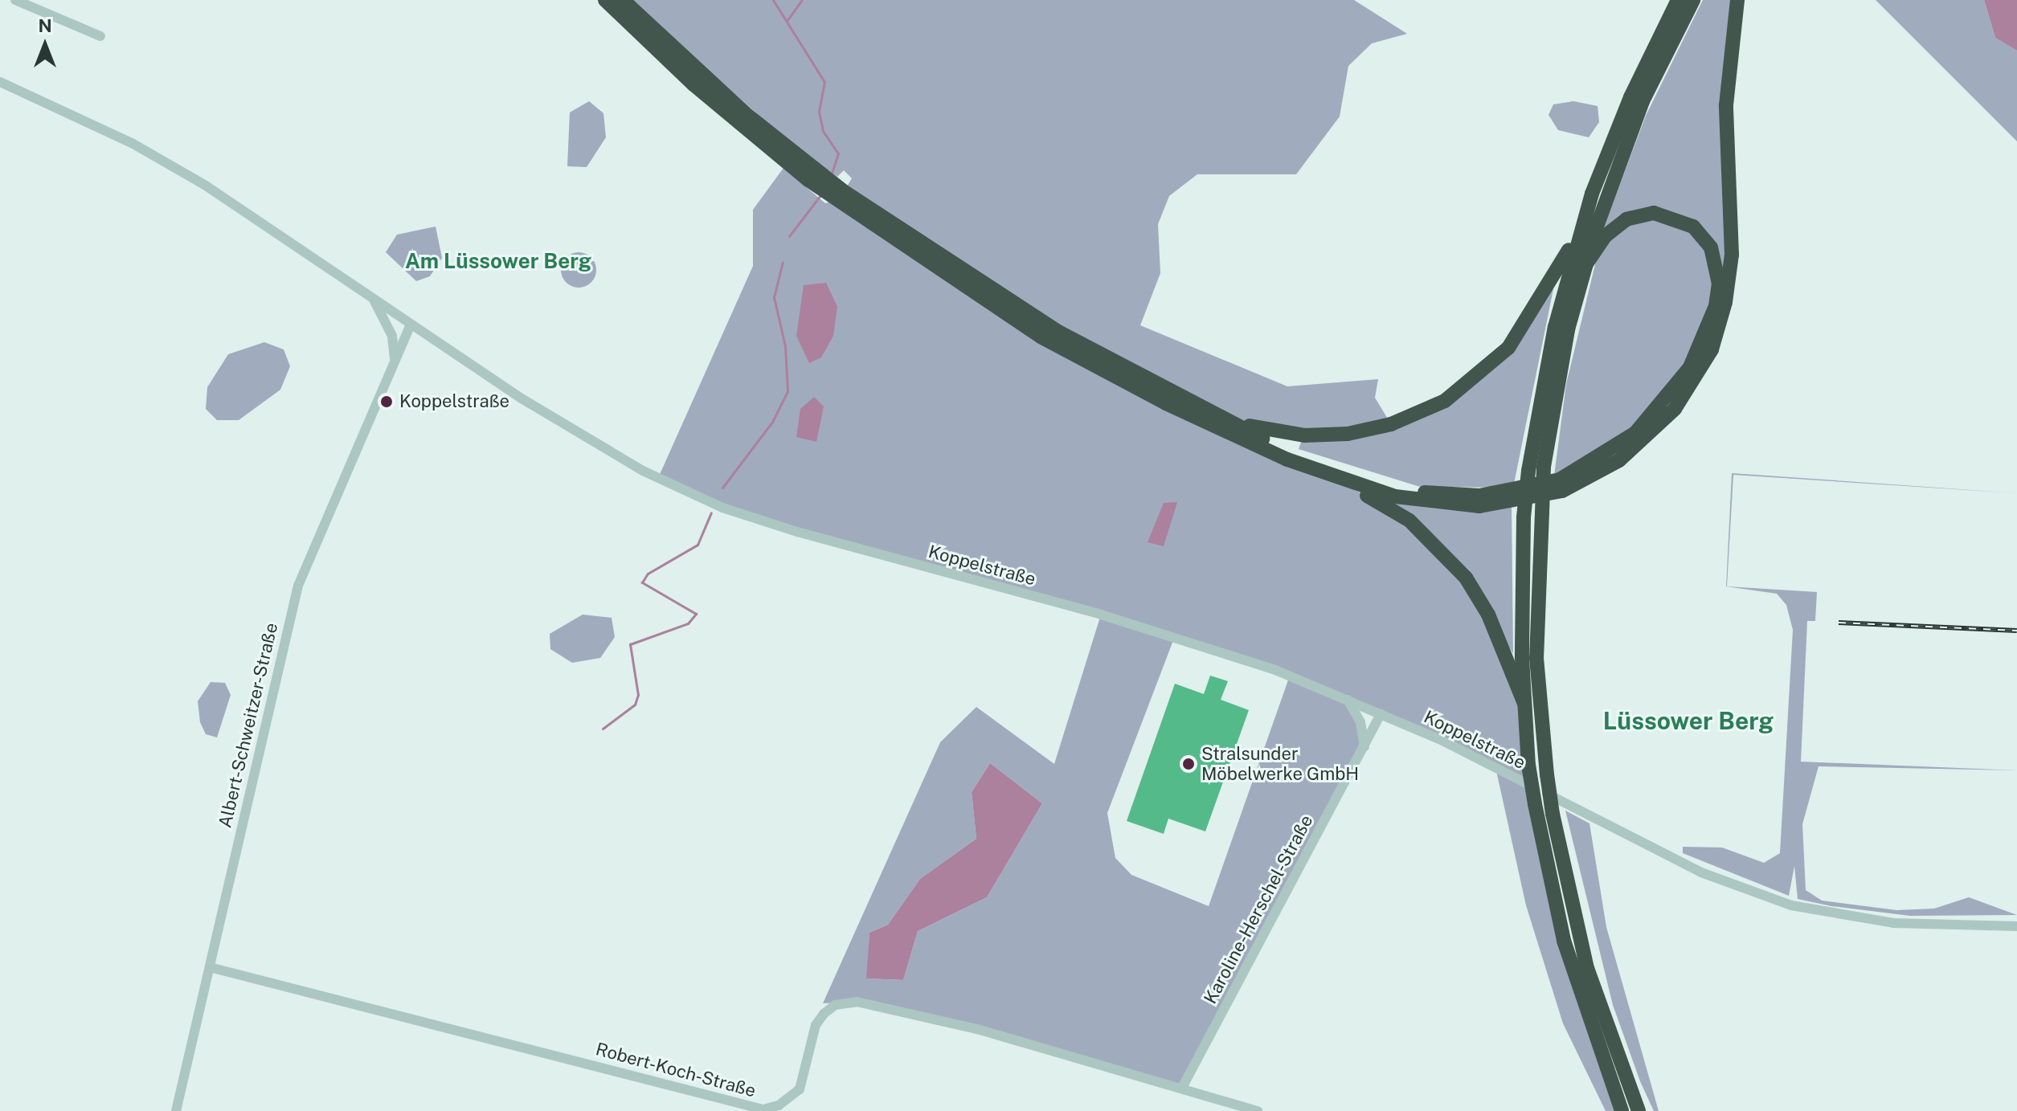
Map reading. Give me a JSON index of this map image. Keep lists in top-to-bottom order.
{
  "streets": {
    "street": [
      "Koppelstraße",
      "Albert-Schweitzer-Straße",
      "Karoline-Herschel-Straße",
      "Robert-Koch-Straße"
    ]
  },
  "crossings": [
    ["Koppelstraße", "Albert-Schweitzer-Straße"],
    ["Koppelstraße", "Karoline-Herschel-Straße"],
    ["Albert-Schweitzer-Straße", "Robert-Koch-Straße"],
    ["Karoline-Herschel-Straße", "Robert-Koch-Straße"]
  ],
  "districts": ["Am Lüssower Berg", "Lüssower Berg"],
  "places": ["Koppelstraße", "Stralsunder Möbelwerke GmbH"],
  "north": "top"
}
